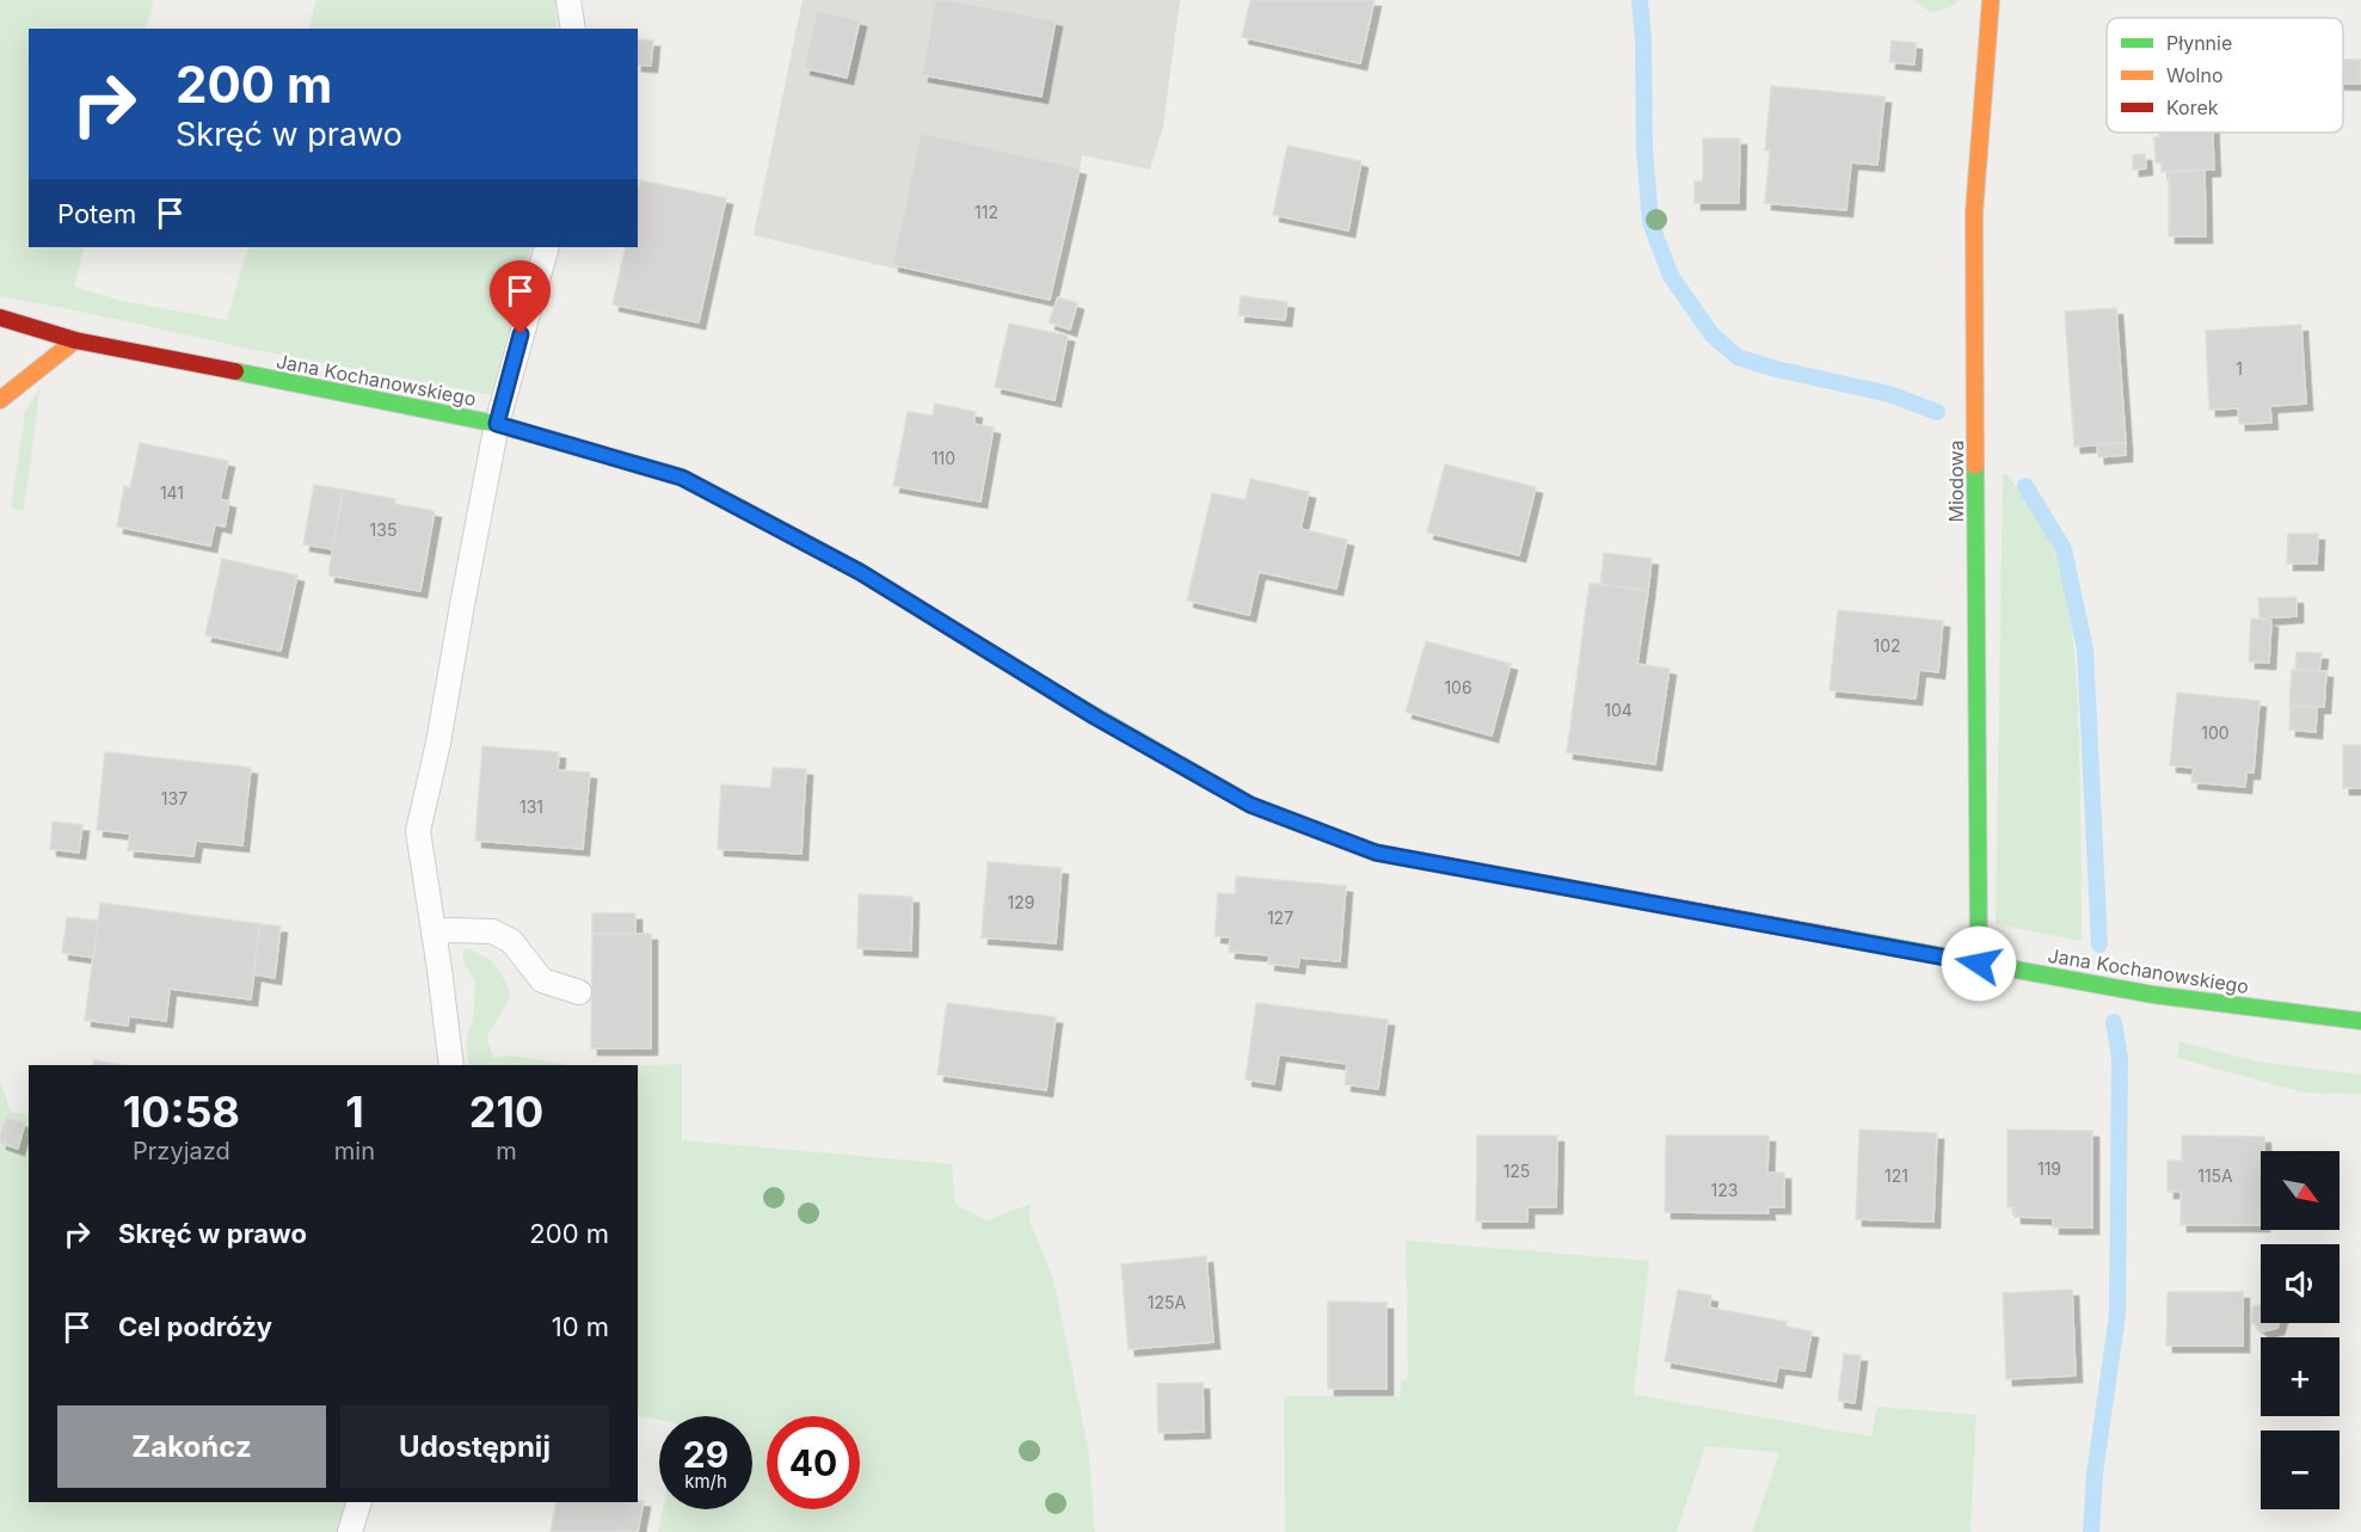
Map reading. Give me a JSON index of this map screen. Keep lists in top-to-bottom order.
{
  "streets": {
    "street": ["Jana Kochanowskiego", "Miodowa"]
  },
  "crossings": [
    ["Jana Kochanowskiego", "Miodowa"]
  ],
  "house_numbers": [
    "112",
    "1",
    "110",
    "141",
    "135",
    "102",
    "106",
    "104",
    "100",
    "137",
    "131",
    "129",
    "127",
    "119",
    "125",
    "121",
    "115A",
    "123",
    "125A"
  ],
  "legend": ["Płynnie", "Wolno", "Korek"],
  "north": "bottom right",
  "page": {
    "turn": ["200 m", "Skręć w prawo"],
    "then": "Potem",
    "eta": [
      "10:58",
      "Przyjazd",
      "1",
      "min",
      "210",
      "m"
    ],
    "map_buttons": ["+", "−"],
    "list": [
      {
        "name": "Skręć w prawo",
        "value": "200 m"
      },
      {
        "name": "Cel podróży",
        "value": "10 m"
      }
    ],
    "buttons": ["Zakończ", "Udostępnij"],
    "speed": "29 km/h",
    "limit": "40"
  }
}
